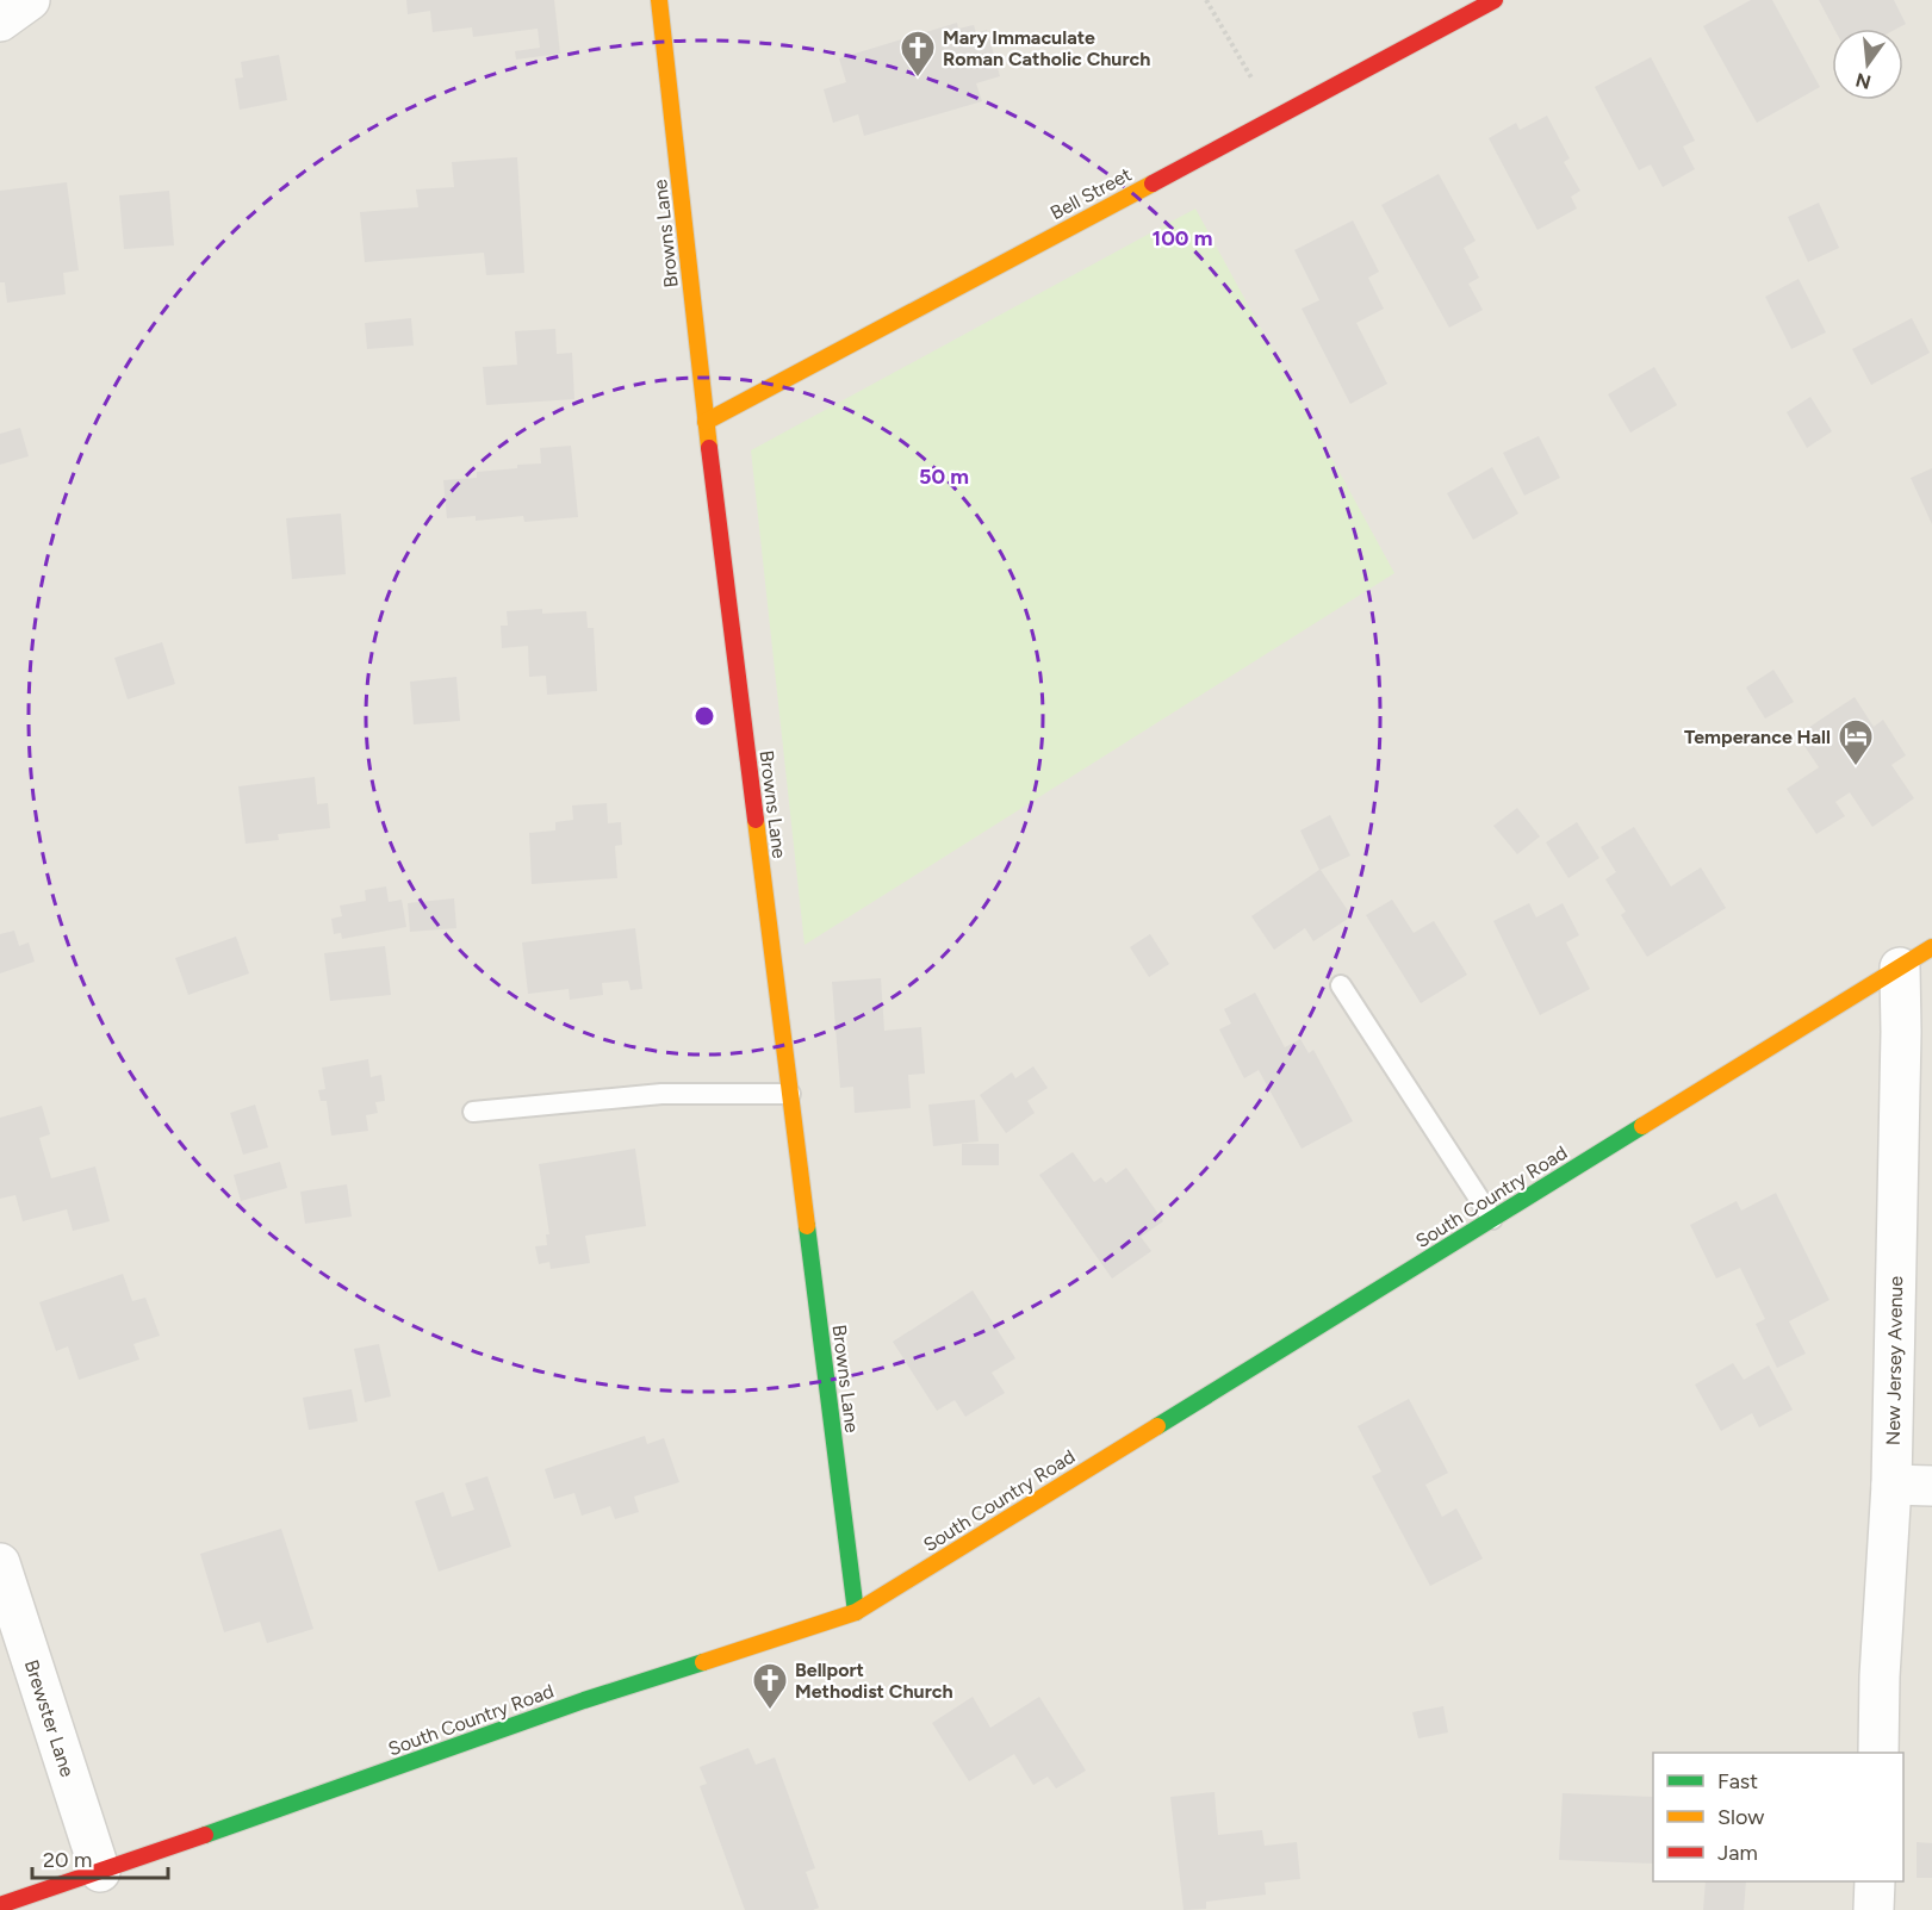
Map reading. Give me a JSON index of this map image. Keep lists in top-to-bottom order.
{
  "streets": {
    "street": [
      "Bell Street",
      "Browns Lane",
      "South Country Road",
      "New Jersey Avenue",
      "Brewster Lane"
    ]
  },
  "crossings": [
    ["Bell Street", "Browns Lane"],
    ["Browns Lane", "South Country Road"],
    ["South Country Road", "New Jersey Avenue"],
    ["South Country Road", "Brewster Lane"]
  ],
  "places": {
    "church": ["Mary Immaculate Roman Catholic Church", "Bellport Methodist Church"],
    "hotel": ["Temperance Hall"]
  },
  "legend": ["Fast", "Slow", "Jam"],
  "scale_bar": "20 m",
  "north": "bottom",
  "rings": ["100 m", "50 m"]
}
